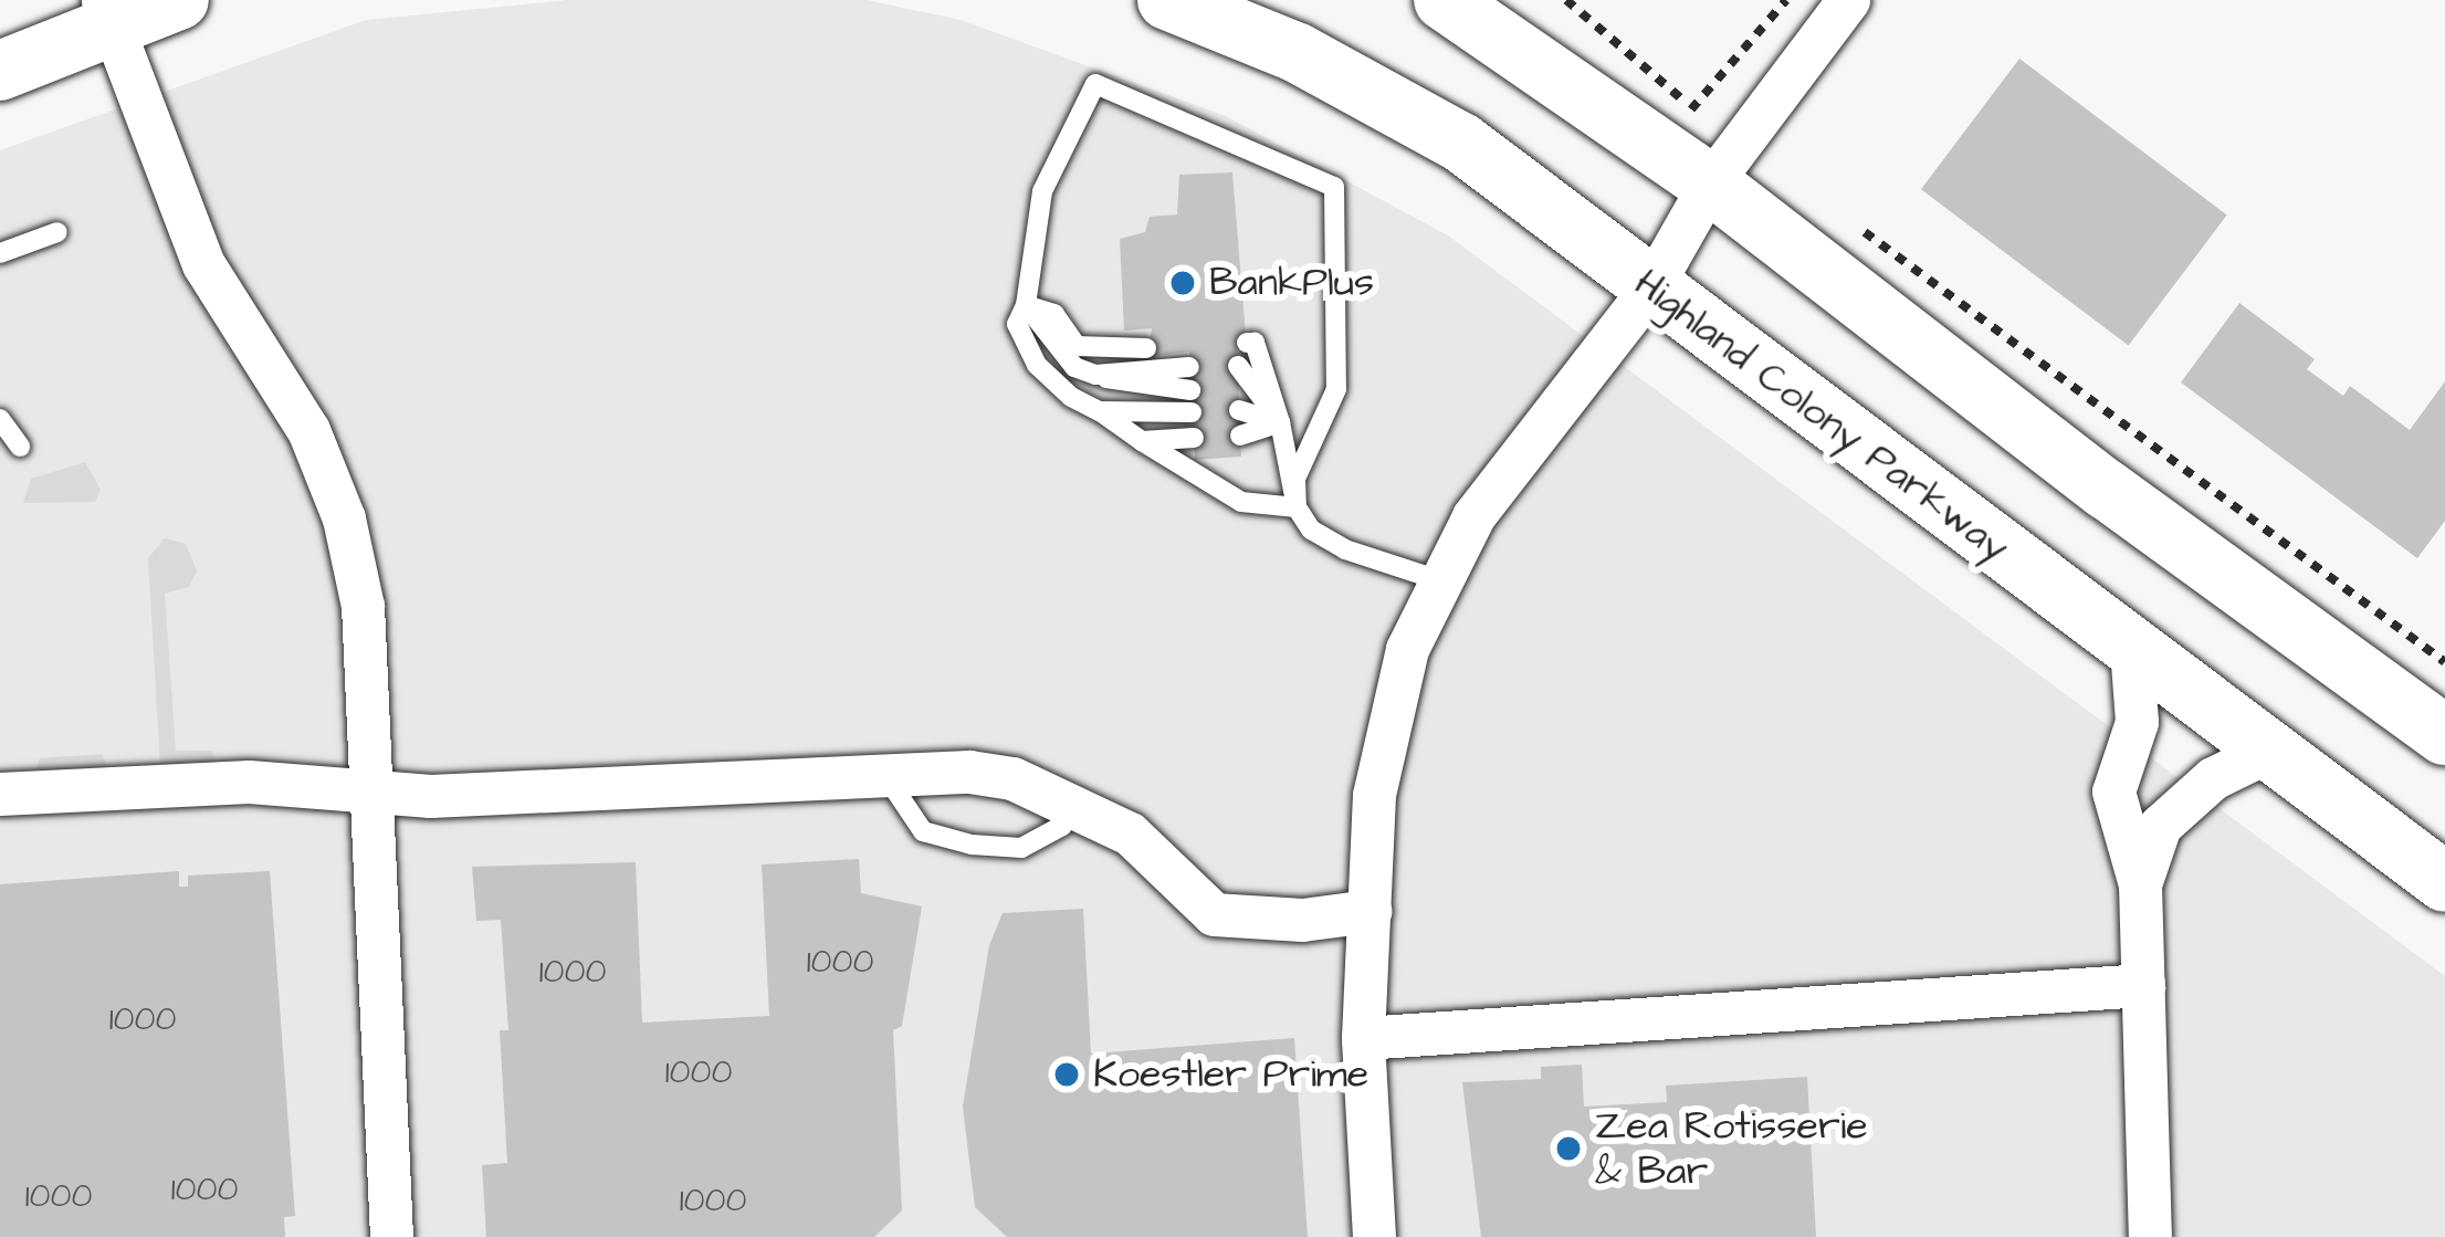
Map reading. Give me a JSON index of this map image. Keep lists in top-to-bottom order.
{
  "streets": {
    "street": ["Highland Colony Parkway"]
  },
  "places": ["BankPlus", "Koestler Prime", "Zea Rotisserie & Bar"],
  "house_numbers": [
    "1000",
    "1000",
    "1000",
    "1000",
    "1000",
    "1000",
    "1000"
  ]
}
